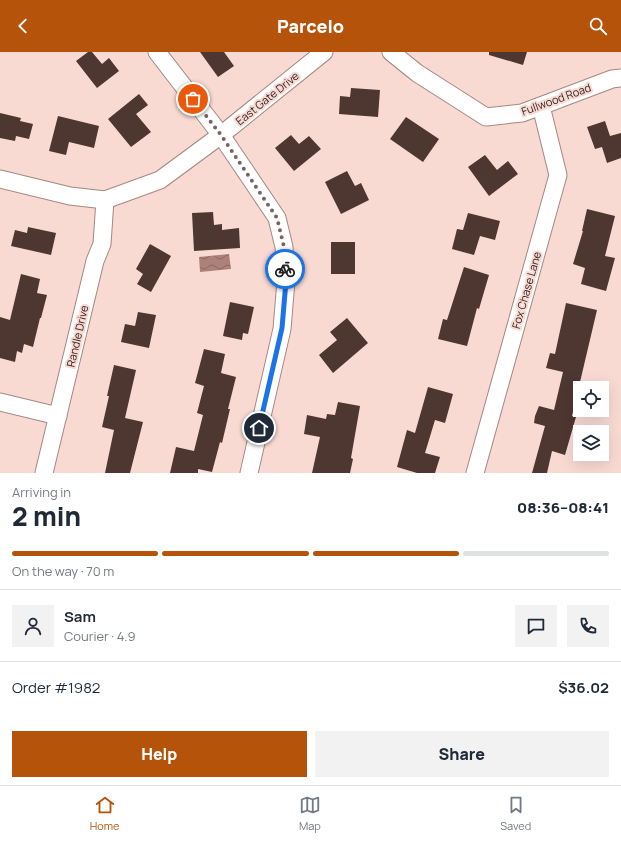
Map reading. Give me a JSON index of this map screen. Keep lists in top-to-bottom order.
{
  "streets": {
    "street": [
      "East Gate Drive",
      "Fullwood Road",
      "Fox Chase Lane",
      "Randle Drive"
    ]
  },
  "crossings": [
    ["East Gate Drive", "Randle Drive"],
    ["Fullwood Road", "Fox Chase Lane"]
  ],
  "page": {
    "header": "Parcelo",
    "heading": ["2 min", "Arriving in", "08:36–08:41"],
    "panel": [
      "Sam",
      "Courier · 4.9",
      "Order #1982",
      "$36.02"
    ],
    "bar": "On the way · 70 m",
    "buttons": ["Help", "Share"],
    "tabs": ["Home", "Map", "Saved"]
  }
}
